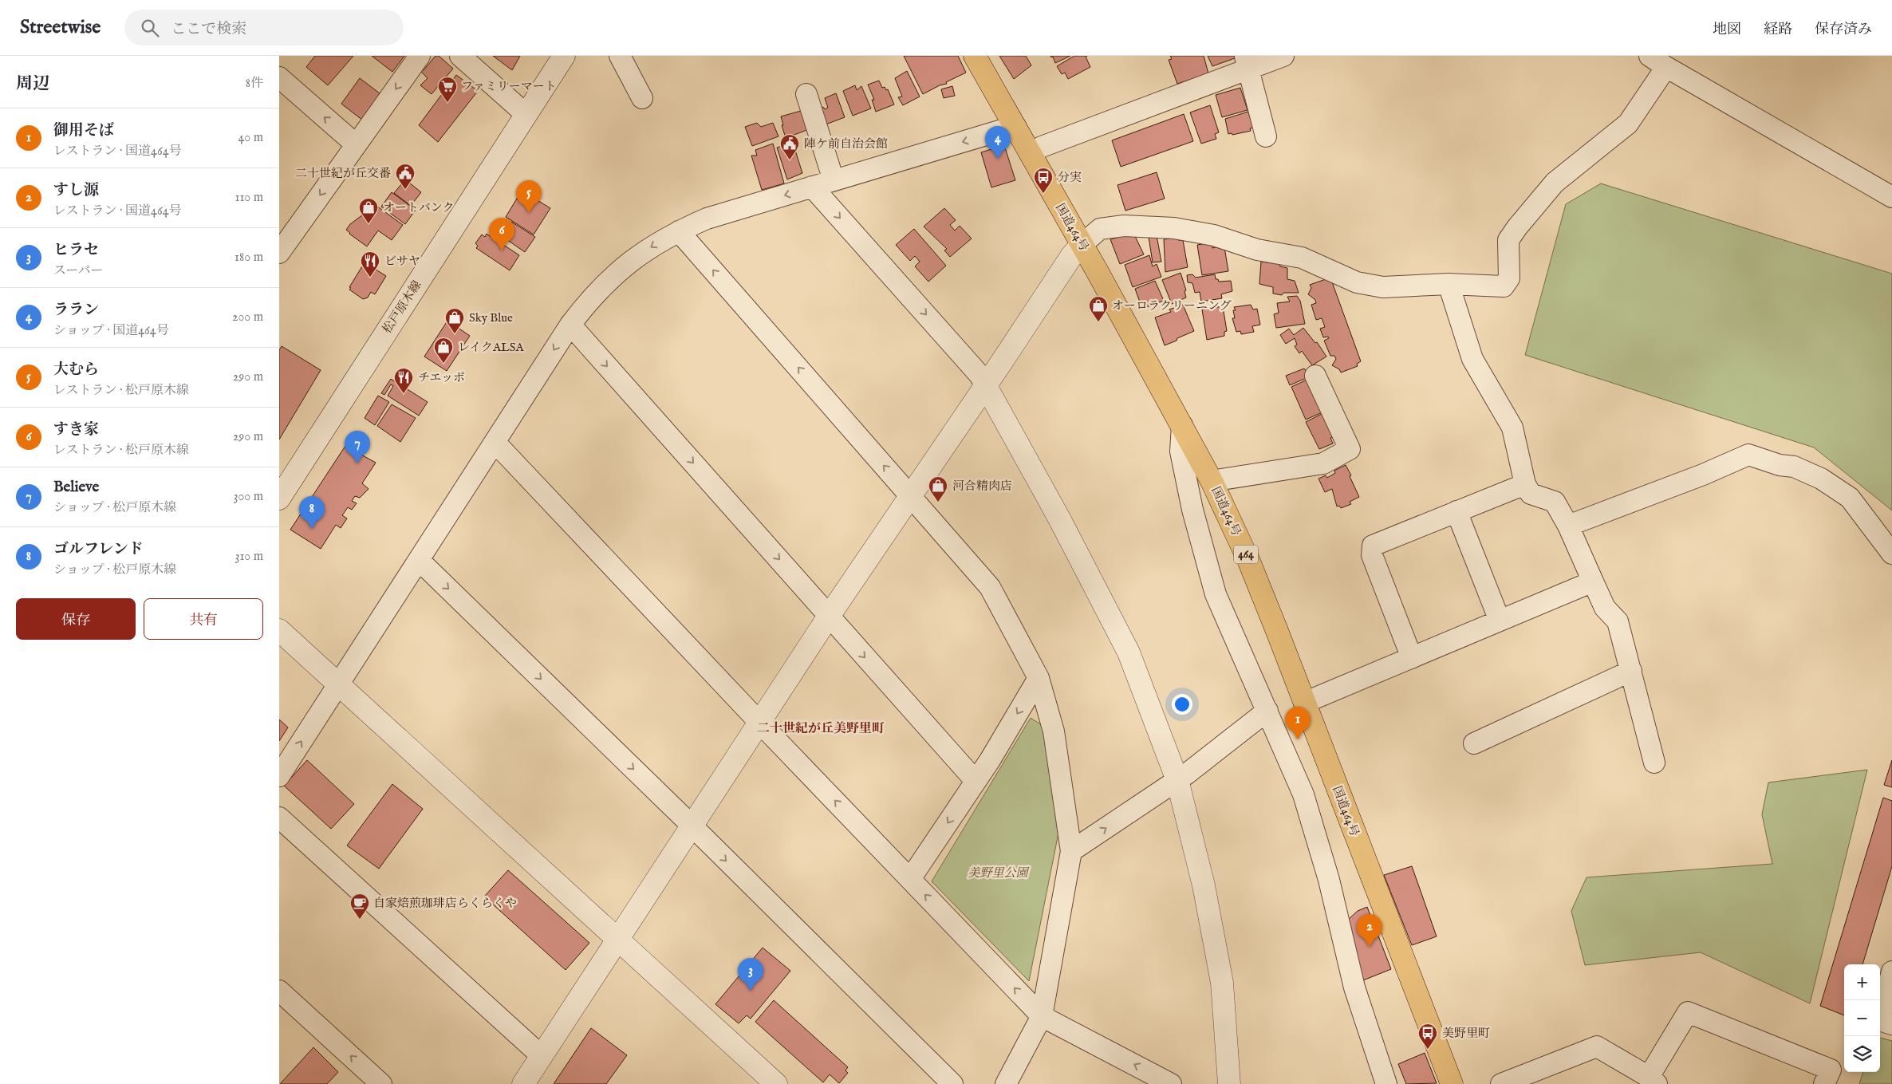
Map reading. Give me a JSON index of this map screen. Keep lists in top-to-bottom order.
{
  "streets": {
    "highway": ["国道464号", "464"],
    "street": ["松戸原木線"]
  },
  "districts": ["二十世紀が丘美野里町"],
  "parks": ["美野里公園"],
  "places": {
    "supermarket": ["ファミリーマート"],
    "public building": ["陣ケ前自治会館", "二十世紀が丘交番"],
    "bus stop": ["分実", "美野里町"],
    "shop": [
      "オートバンク",
      "オーロラクリーニング",
      "Sky Blue",
      "レイクALSA",
      "河合精肉店"
    ],
    "restaurant": ["ビサヤ", "チエッポ"],
    "cafe": ["自家焙煎珈琲店らくらくや"]
  },
  "page": {
    "header": "Streetwise",
    "search": "ここで検索",
    "nav": ["地図", "経路", "保存済み"],
    "heading": ["周辺", "8件"],
    "list": [
      {
        "mark": "1",
        "name": "御用そば",
        "note": "レストラン · 国道464号",
        "value": "40 m"
      },
      {
        "mark": "2",
        "name": "すし源",
        "note": "レストラン · 国道464号",
        "value": "110 m"
      },
      {
        "mark": "3",
        "name": "ヒラセ",
        "note": "スーパー",
        "value": "180 m"
      },
      {
        "mark": "4",
        "name": "ララン",
        "note": "ショップ · 国道464号",
        "value": "200 m"
      },
      {
        "mark": "5",
        "name": "大むら",
        "note": "レストラン · 松戸原木線",
        "value": "290 m"
      },
      {
        "mark": "6",
        "name": "すき家",
        "note": "レストラン · 松戸原木線",
        "value": "290 m"
      },
      {
        "mark": "7",
        "name": "Believe",
        "note": "ショップ · 松戸原木線",
        "value": "300 m"
      },
      {
        "mark": "8",
        "name": "ゴルフレンド",
        "note": "ショップ · 松戸原木線",
        "value": "310 m"
      }
    ],
    "pins": [
      "4",
      "5",
      "6",
      "7",
      "8",
      "1",
      "2",
      "3"
    ],
    "buttons": ["保存", "共有"],
    "map_buttons": ["+", "−"]
  }
}
